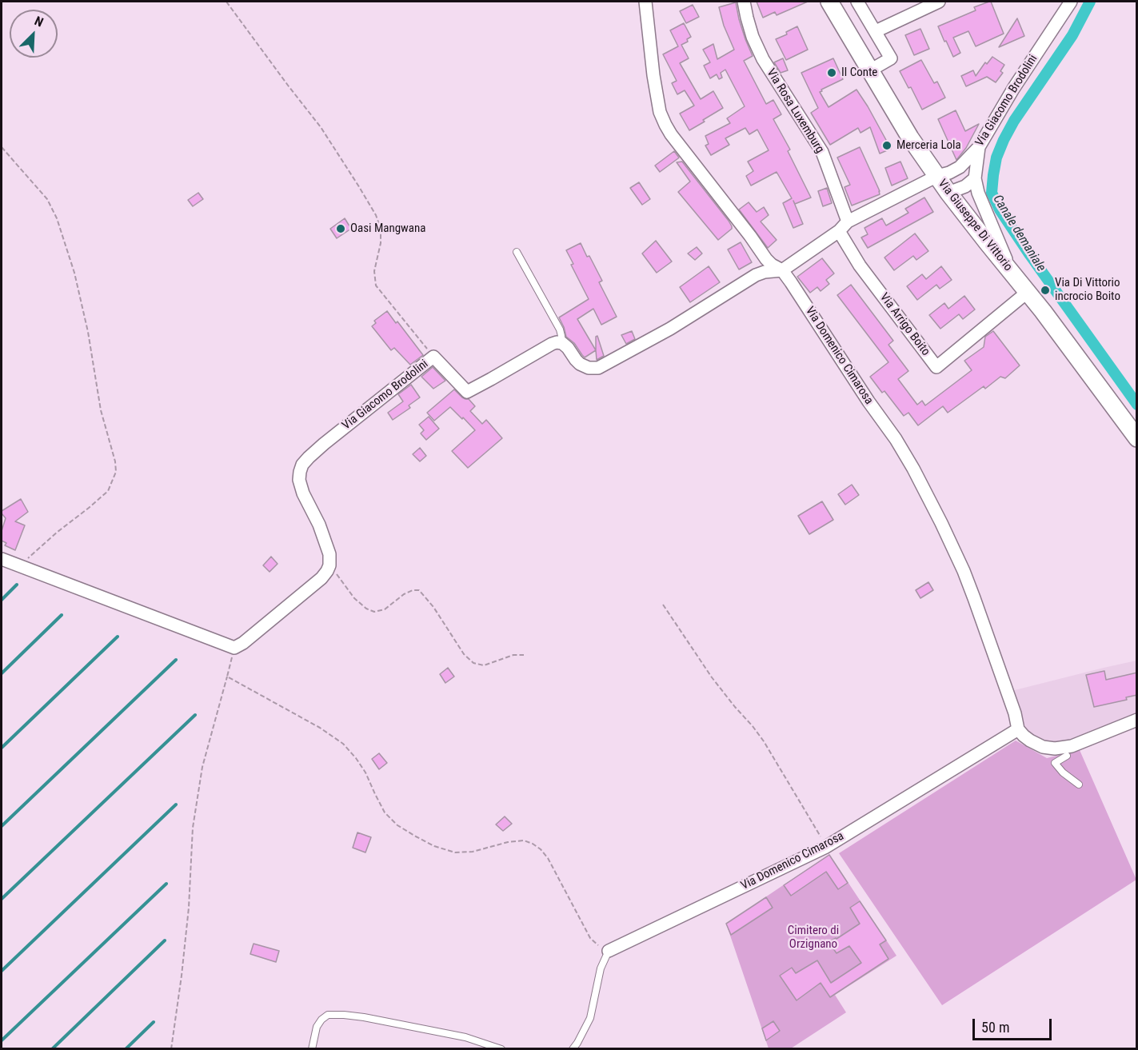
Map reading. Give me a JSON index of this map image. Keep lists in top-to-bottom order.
{
  "streets": {
    "main road": ["Via Giuseppe Di Vittorio"],
    "street": [
      "Via Giacomo Brodolini",
      "Via Rosa Luxemburg",
      "Via Arrigo Boito",
      "Via Domenico Cimarosa"
    ]
  },
  "crossings": [
    ["Via Giacomo Brodolini", "Via Rosa Luxemburg"],
    ["Via Giacomo Brodolini", "Via Giuseppe Di Vittorio"],
    ["Via Giacomo Brodolini", "Via Arrigo Boito"],
    ["Via Giacomo Brodolini", "Via Domenico Cimarosa"],
    ["Via Giuseppe Di Vittorio", "Via Arrigo Boito"]
  ],
  "water": ["Canale demaniale"],
  "parks": ["Cimitero di Orzignano"],
  "places": [
    "Il Conte",
    "Merceria Lola",
    "Oasi Mangwana",
    "Via Di Vittorio incrocio Boito"
  ],
  "scale_bar": "50 m",
  "north": "top right"
}
